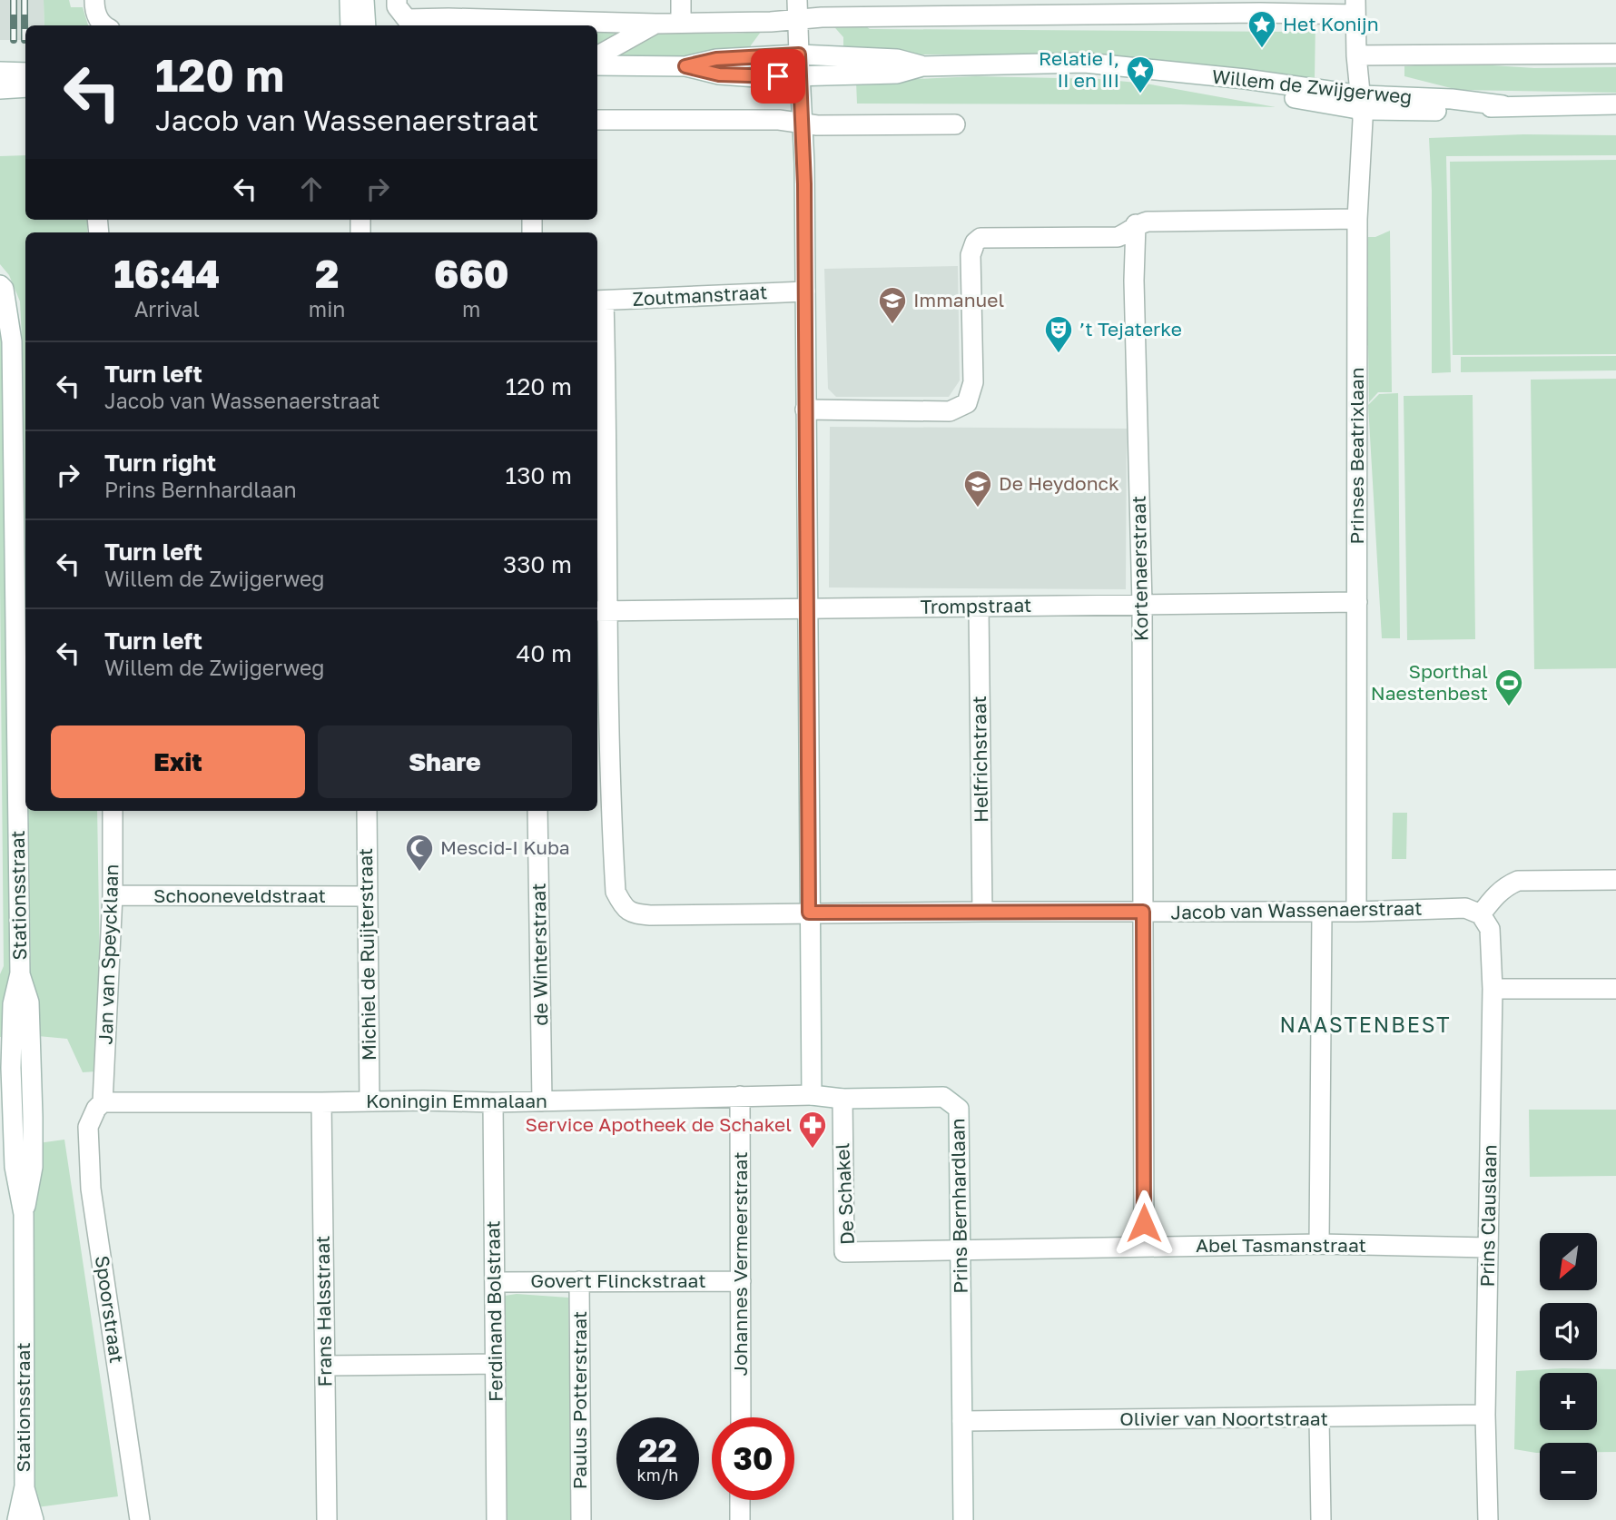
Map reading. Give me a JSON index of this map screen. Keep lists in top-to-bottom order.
{
  "streets": {
    "street": [
      "Willem de Zwijgerweg",
      "Zoutmanstraat",
      "Prinses Beatrixlaan",
      "Kortenaerstraat",
      "Trompstraat",
      "Helfrichstraat",
      "Stationsstraat",
      "Schooneveldstraat",
      "Jacob van Wassenaerstraat",
      "Jan van Speycklaan",
      "Michiel de Ruijterstraat",
      "de Winterstraat",
      "Koningin Emmalaan",
      "De Schakel",
      "Prins Bernhardlaan",
      "Prins Clauslaan",
      "Abel Tasmanstraat",
      "Johannes Vermeerstraat",
      "Govert Flinckstraat",
      "Spoorstraat",
      "Frans Halsstraat",
      "Ferdinand Bolstraat",
      "Paulus Potterstraat",
      "Olivier van Noortstraat"
    ]
  },
  "crossings": [
    ["Willem de Zwijgerweg", "Prinses Beatrixlaan"],
    ["Prinses Beatrixlaan", "Trompstraat"],
    ["Prinses Beatrixlaan", "Jacob van Wassenaerstraat"],
    ["Kortenaerstraat", "Trompstraat"],
    ["Kortenaerstraat", "Jacob van Wassenaerstraat"],
    ["Kortenaerstraat", "Abel Tasmanstraat"],
    ["Trompstraat", "Helfrichstraat"],
    ["Helfrichstraat", "Jacob van Wassenaerstraat"],
    ["Schooneveldstraat", "Jan van Speycklaan"],
    ["Schooneveldstraat", "Michiel de Ruijterstraat"],
    ["Jacob van Wassenaerstraat", "Prins Clauslaan"],
    ["Jan van Speycklaan", "Koningin Emmalaan"],
    ["Jan van Speycklaan", "Spoorstraat"],
    ["Michiel de Ruijterstraat", "Koningin Emmalaan"],
    ["de Winterstraat", "Koningin Emmalaan"],
    ["Koningin Emmalaan", "Prins Bernhardlaan"],
    ["Koningin Emmalaan", "Johannes Vermeerstraat"],
    ["Koningin Emmalaan", "Spoorstraat"],
    ["Koningin Emmalaan", "Frans Halsstraat"],
    ["Koningin Emmalaan", "Ferdinand Bolstraat"],
    ["De Schakel", "Prins Bernhardlaan"],
    ["De Schakel", "Abel Tasmanstraat"],
    ["Prins Bernhardlaan", "Abel Tasmanstraat"],
    ["Prins Bernhardlaan", "Olivier van Noortstraat"],
    ["Prins Clauslaan", "Abel Tasmanstraat"],
    ["Prins Clauslaan", "Olivier van Noortstraat"],
    ["Johannes Vermeerstraat", "Govert Flinckstraat"],
    ["Govert Flinckstraat", "Ferdinand Bolstraat"],
    ["Govert Flinckstraat", "Paulus Potterstraat"]
  ],
  "districts": ["NAASTENBEST"],
  "places": {
    "place": ["Het Konijn", "Relatie I, II en III"],
    "school or university": ["Immanuel", "De Heydonck"],
    "theatre": ["’t Tejaterke"],
    "sports": ["Sporthal Naestenbest"],
    "mosque": ["Mescid-I Kuba"],
    "pharmacy": ["Service Apotheek de Schakel"]
  },
  "north": "bottom left",
  "page": {
    "turn": ["120 m", "Jacob van Wassenaerstraat"],
    "eta": [
      "16:44",
      "Arrival",
      "2",
      "min",
      "660",
      "m"
    ],
    "list": [
      {
        "name": "Turn left",
        "note": "Jacob van Wassenaerstraat",
        "value": "120 m"
      },
      {
        "name": "Turn right",
        "note": "Prins Bernhardlaan",
        "value": "130 m"
      },
      {
        "name": "Turn left",
        "note": "Willem de Zwijgerweg",
        "value": "330 m"
      },
      {
        "name": "Turn left",
        "note": "Willem de Zwijgerweg",
        "value": "40 m"
      }
    ],
    "buttons": ["Exit", "Share"],
    "map_buttons": ["+", "−"],
    "speed": "22 km/h",
    "limit": "30"
  }
}
